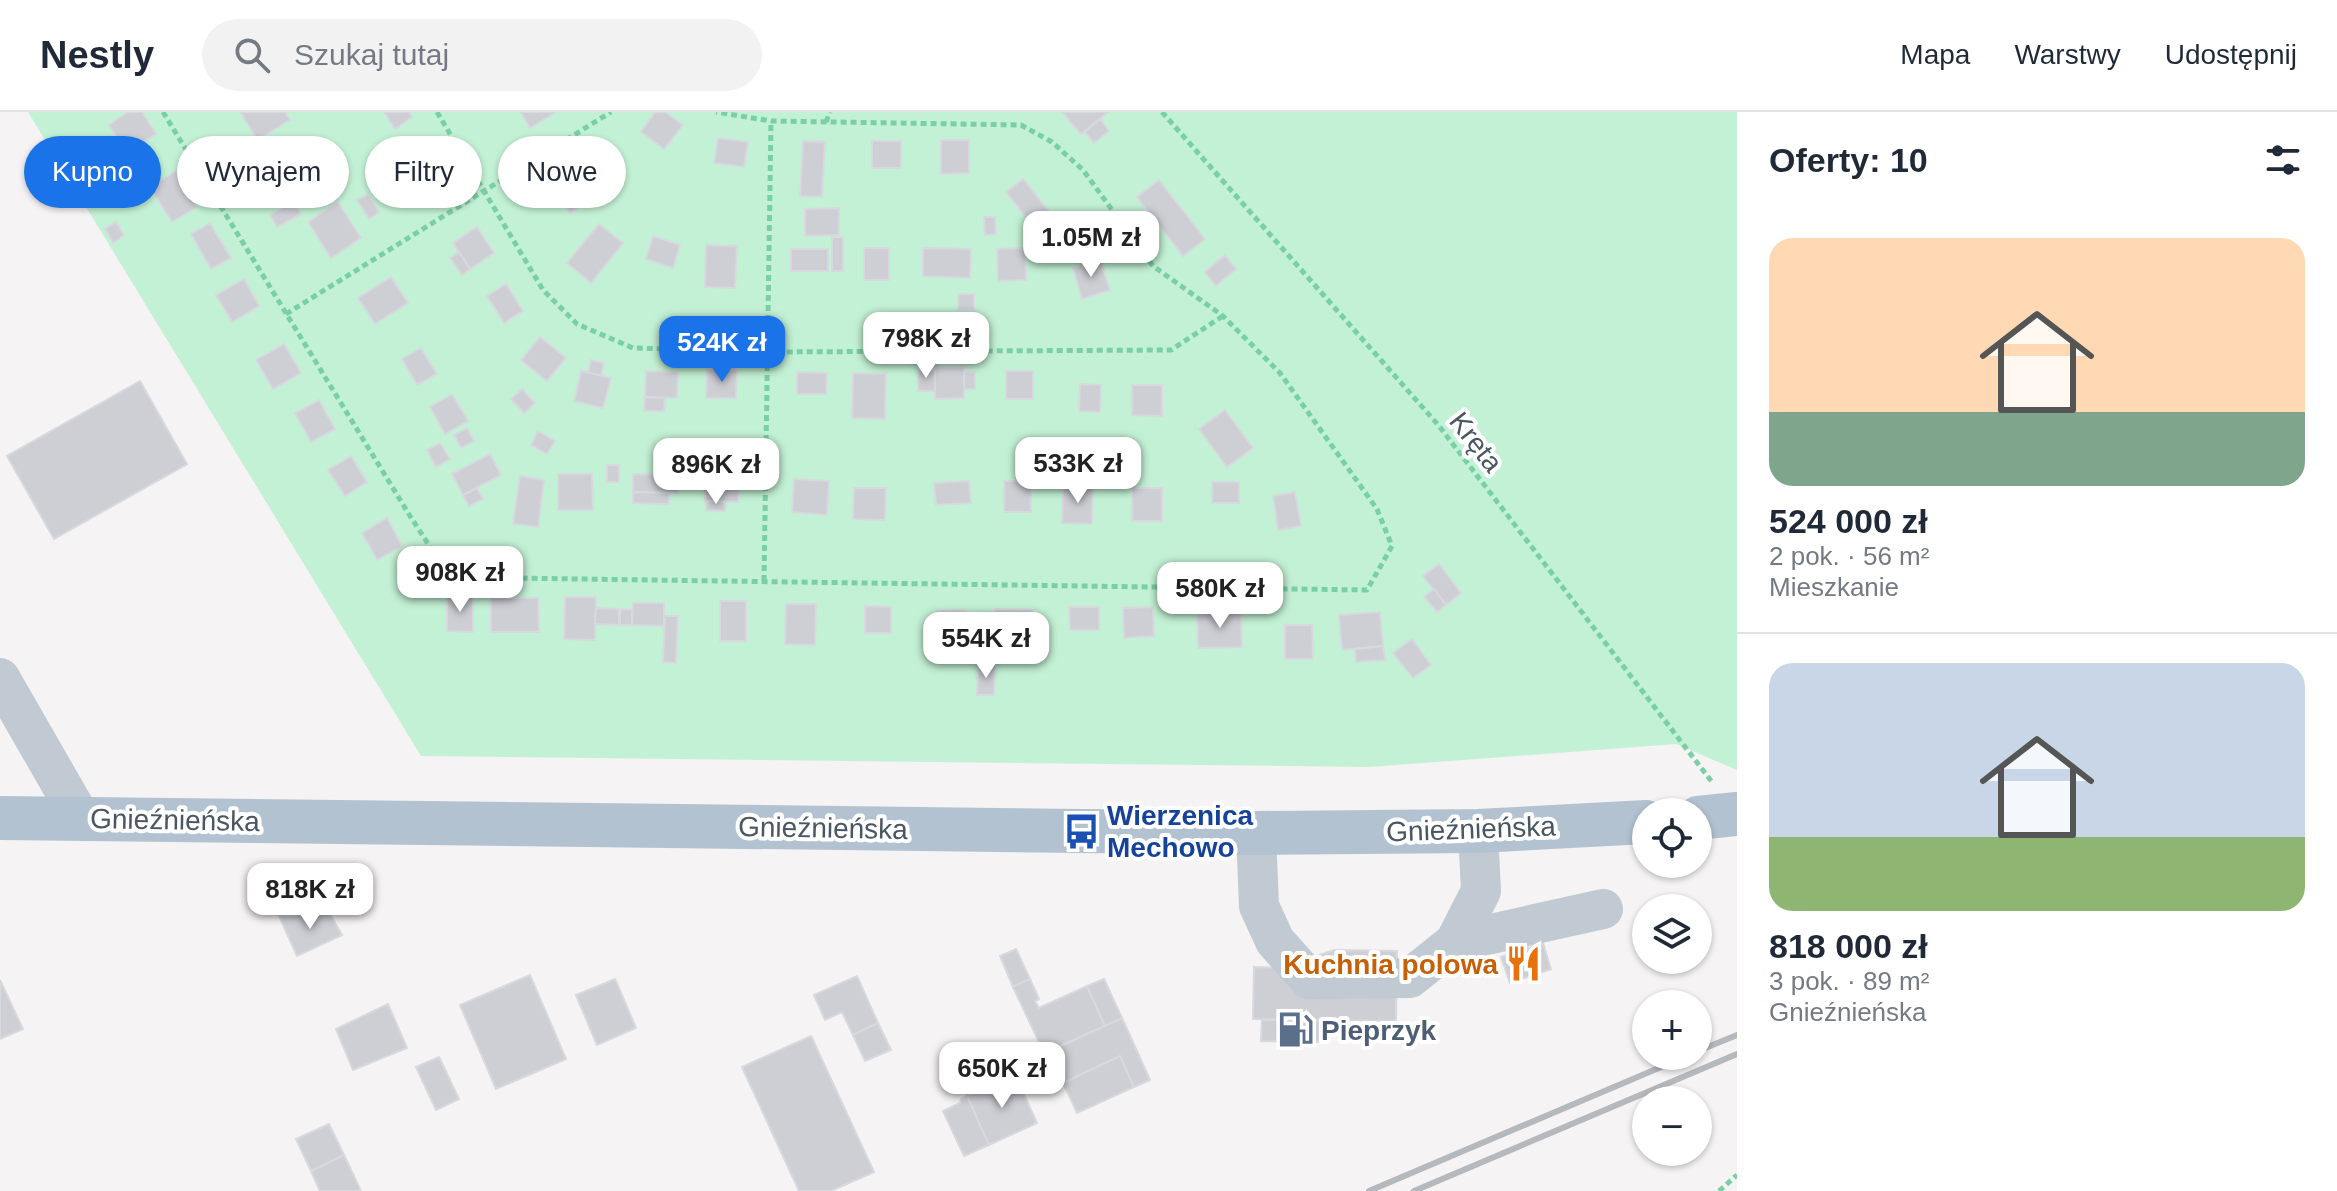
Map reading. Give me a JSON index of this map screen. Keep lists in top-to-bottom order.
{
  "streets": {
    "main road": ["Gnieźnieńska"],
    "path": ["Kręta"]
  },
  "places": {
    "bus stop": ["Wierzenica Mechowo"],
    "restaurant": ["Kuchnia polowa"],
    "fuel station": ["Pieprzyk"]
  },
  "page": {
    "header": "Nestly",
    "search": "Szukaj tutaj",
    "nav": ["Mapa", "Warstwy", "Udostępnij"],
    "heading": "Oferty: 10",
    "chip": [
      "Kupno",
      "Wynajem",
      "Filtry",
      "Nowe"
    ],
    "list": [
      {
        "name": "524 000 zł",
        "note": "2 pok. · 56 m² · Mieszkanie"
      },
      {
        "name": "818 000 zł",
        "note": "3 pok. · 89 m² · Gnieźnieńska"
      }
    ],
    "price": [
      "1.05M zł",
      "798K zł",
      "524K zł",
      "533K zł",
      "896K zł",
      "908K zł",
      "580K zł",
      "554K zł",
      "818K zł",
      "650K zł"
    ],
    "map_buttons": ["+", "−"]
  }
}
